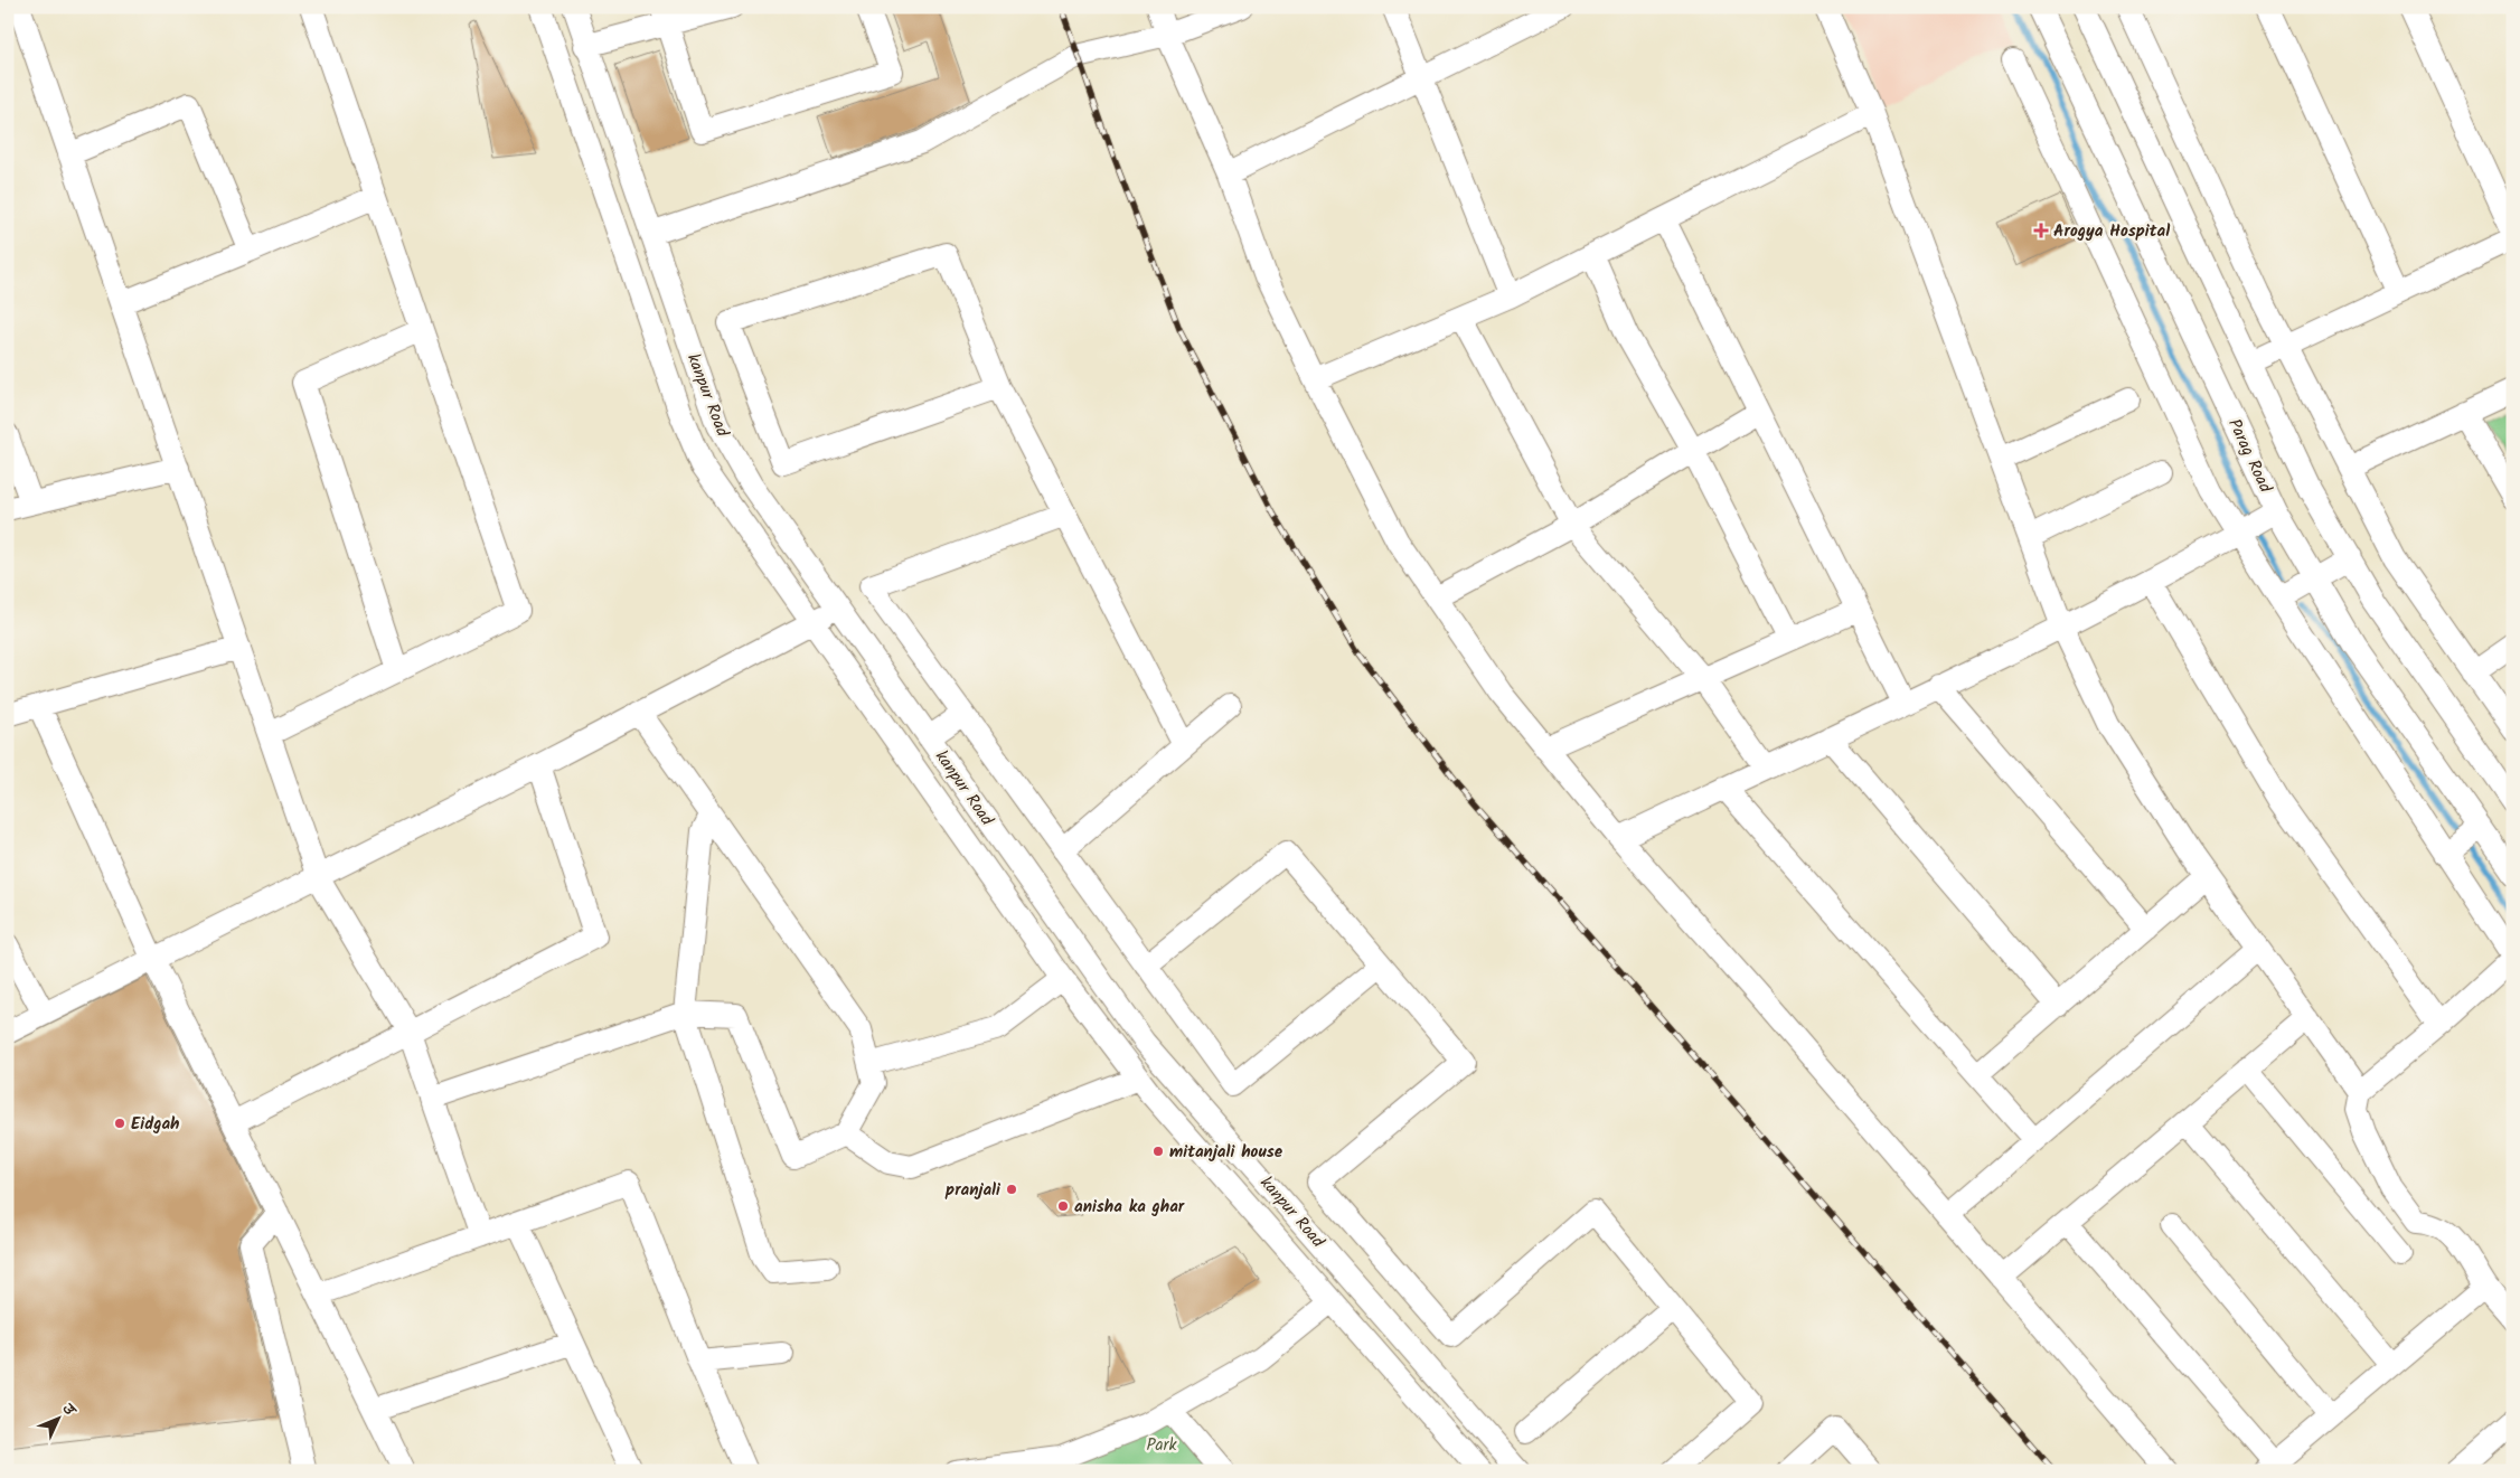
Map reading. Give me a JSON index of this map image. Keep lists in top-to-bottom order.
{
  "streets": {
    "street": ["kanpur Road", "Parag Road"]
  },
  "parks": ["Park"],
  "places": {
    "health": ["Arogya Hospital"],
    "other": [
      "Eidgah",
      "mitanjali house",
      "pranjali",
      "anisha ka ghar"
    ]
  },
  "north": "top right"
}
